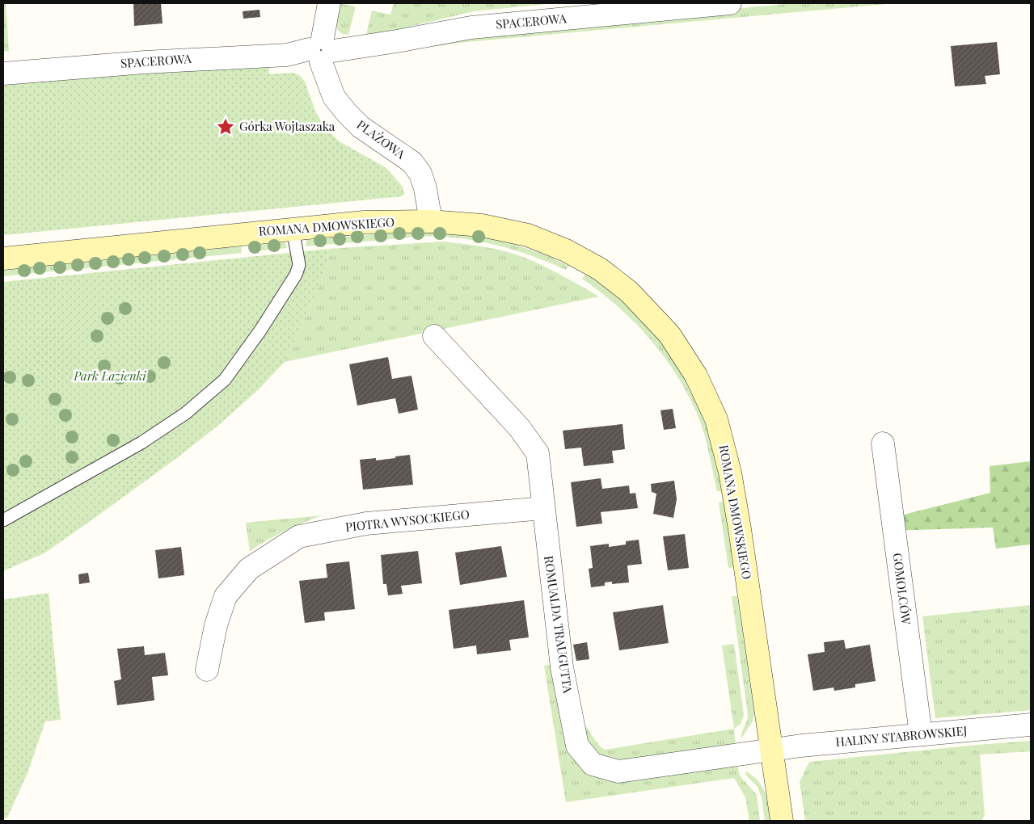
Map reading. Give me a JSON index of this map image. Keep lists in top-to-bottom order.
{
  "streets": {
    "street": [
      "SPACEROWA",
      "PLAŻOWA",
      "ROMANA DMOWSKIEGO",
      "PIOTRA WYSOCKIEGO",
      "GOMOLCÓW",
      "ROMUALDA TRAUGUTTA",
      "HALINY STABROWSKIEJ"
    ]
  },
  "crossings": [
    ["SPACEROWA", "PLAŻOWA"],
    ["PLAŻOWA", "ROMANA DMOWSKIEGO"],
    ["ROMANA DMOWSKIEGO", "ROMUALDA TRAUGUTTA"],
    ["ROMANA DMOWSKIEGO", "HALINY STABROWSKIEJ"],
    ["PIOTRA WYSOCKIEGO", "ROMUALDA TRAUGUTTA"],
    ["GOMOLCÓW", "HALINY STABROWSKIEJ"],
    ["ROMUALDA TRAUGUTTA", "HALINY STABROWSKIEJ"]
  ],
  "parks": ["Park Łazienki"],
  "places": {
    "place": ["Górka Wojtaszaka"]
  }
}
